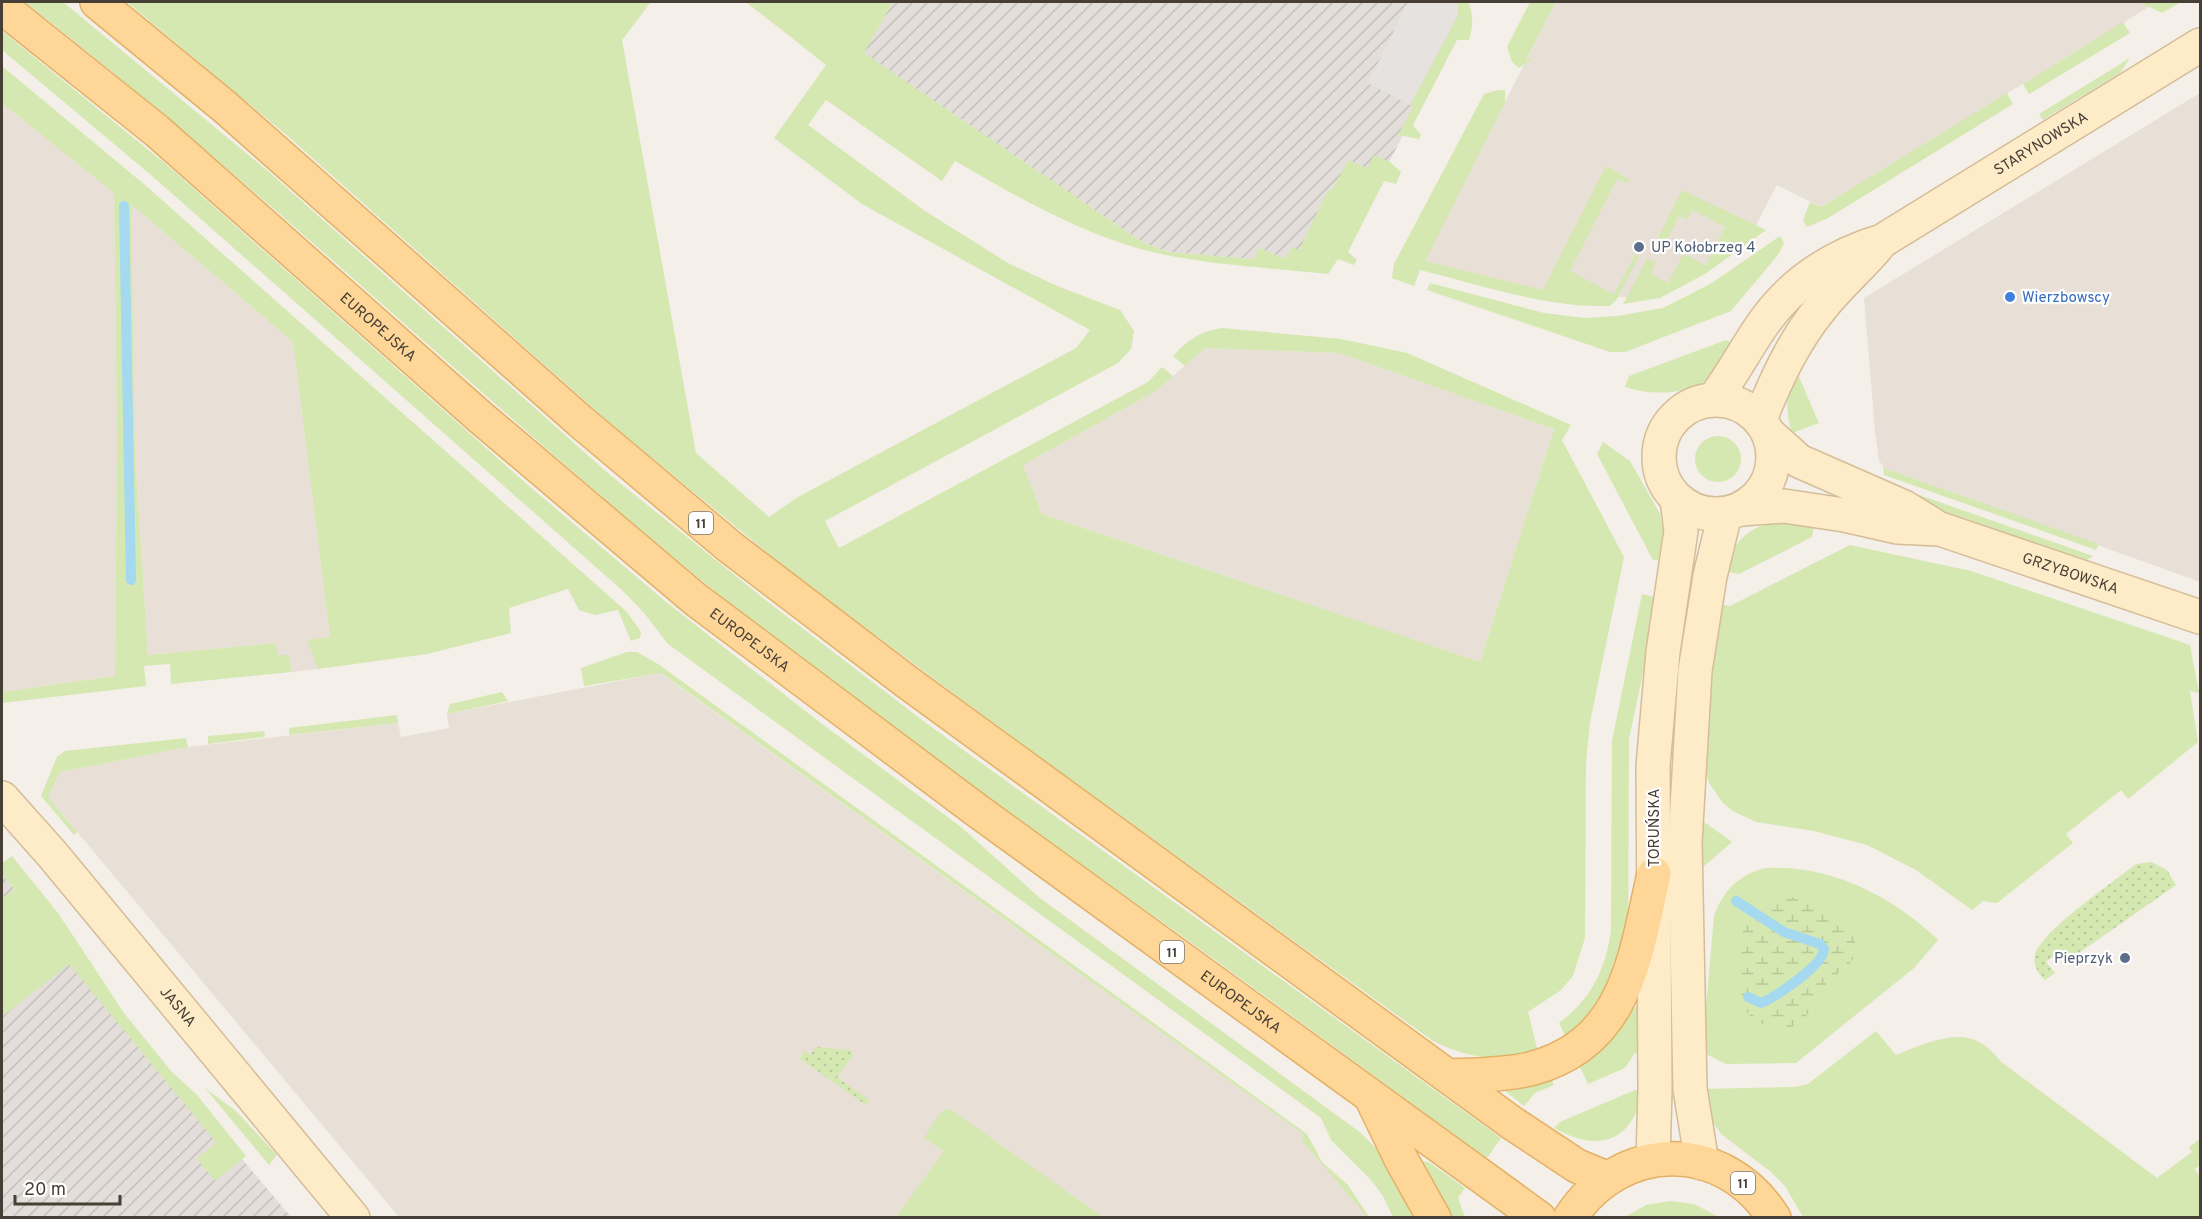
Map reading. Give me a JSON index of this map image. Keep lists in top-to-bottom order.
{
  "streets": {
    "main road": ["EUROPEJSKA", "11"],
    "street": [
      "STARYNOWSKA",
      "GRZYBOWSKA",
      "TORUŃSKA",
      "JASNA"
    ]
  },
  "crossings": [
    ["STARYNOWSKA", "GRZYBOWSKA"],
    ["STARYNOWSKA", "TORUŃSKA"],
    ["11", "TORUŃSKA"],
    ["GRZYBOWSKA", "TORUŃSKA"]
  ],
  "places": ["UP Kołobrzeg 4", "Wierzbowscy", "Pieprzyk"],
  "scale_bar": "20 m"
}
